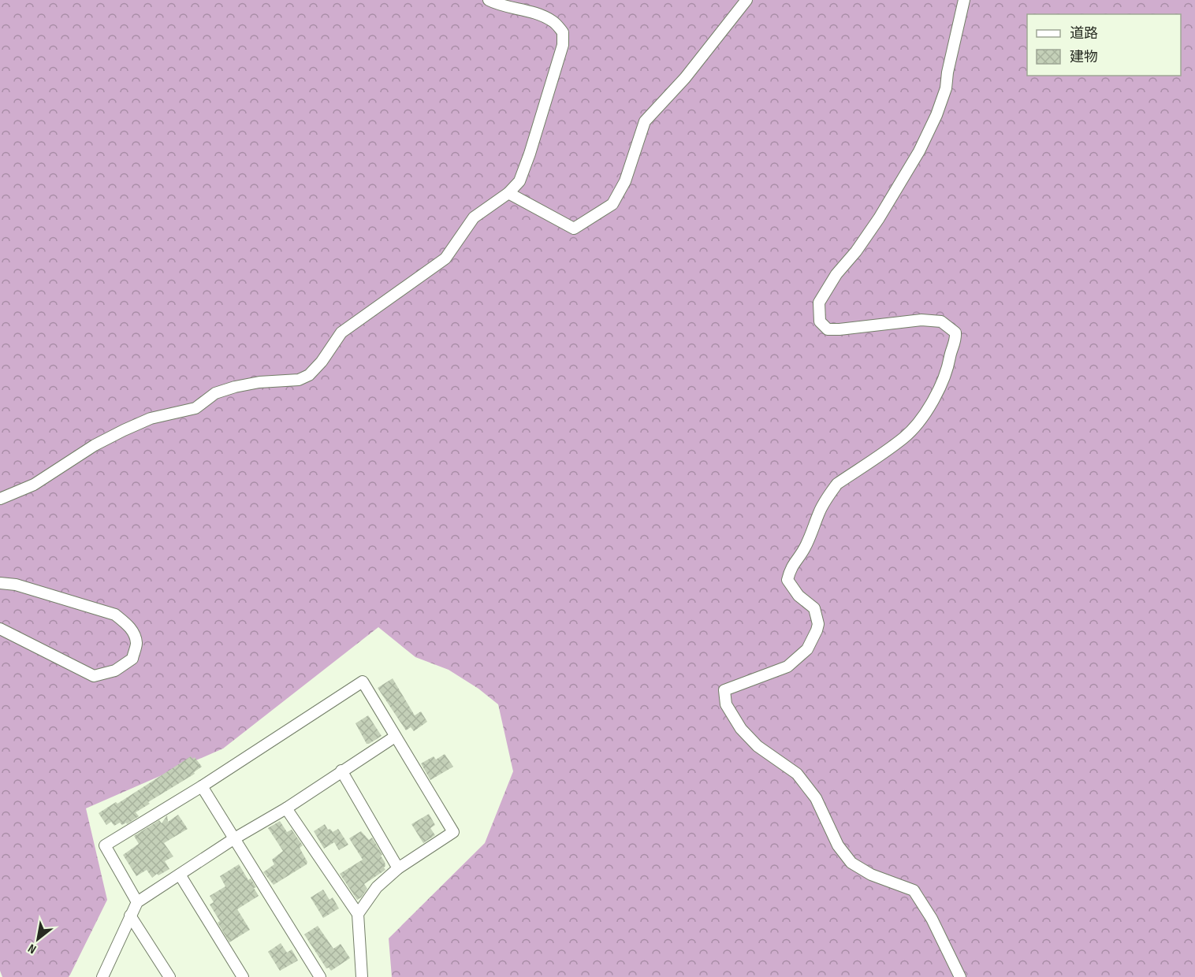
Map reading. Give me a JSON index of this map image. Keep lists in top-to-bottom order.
{
  "legend": ["道路", "建物"],
  "north": "bottom left"
}
